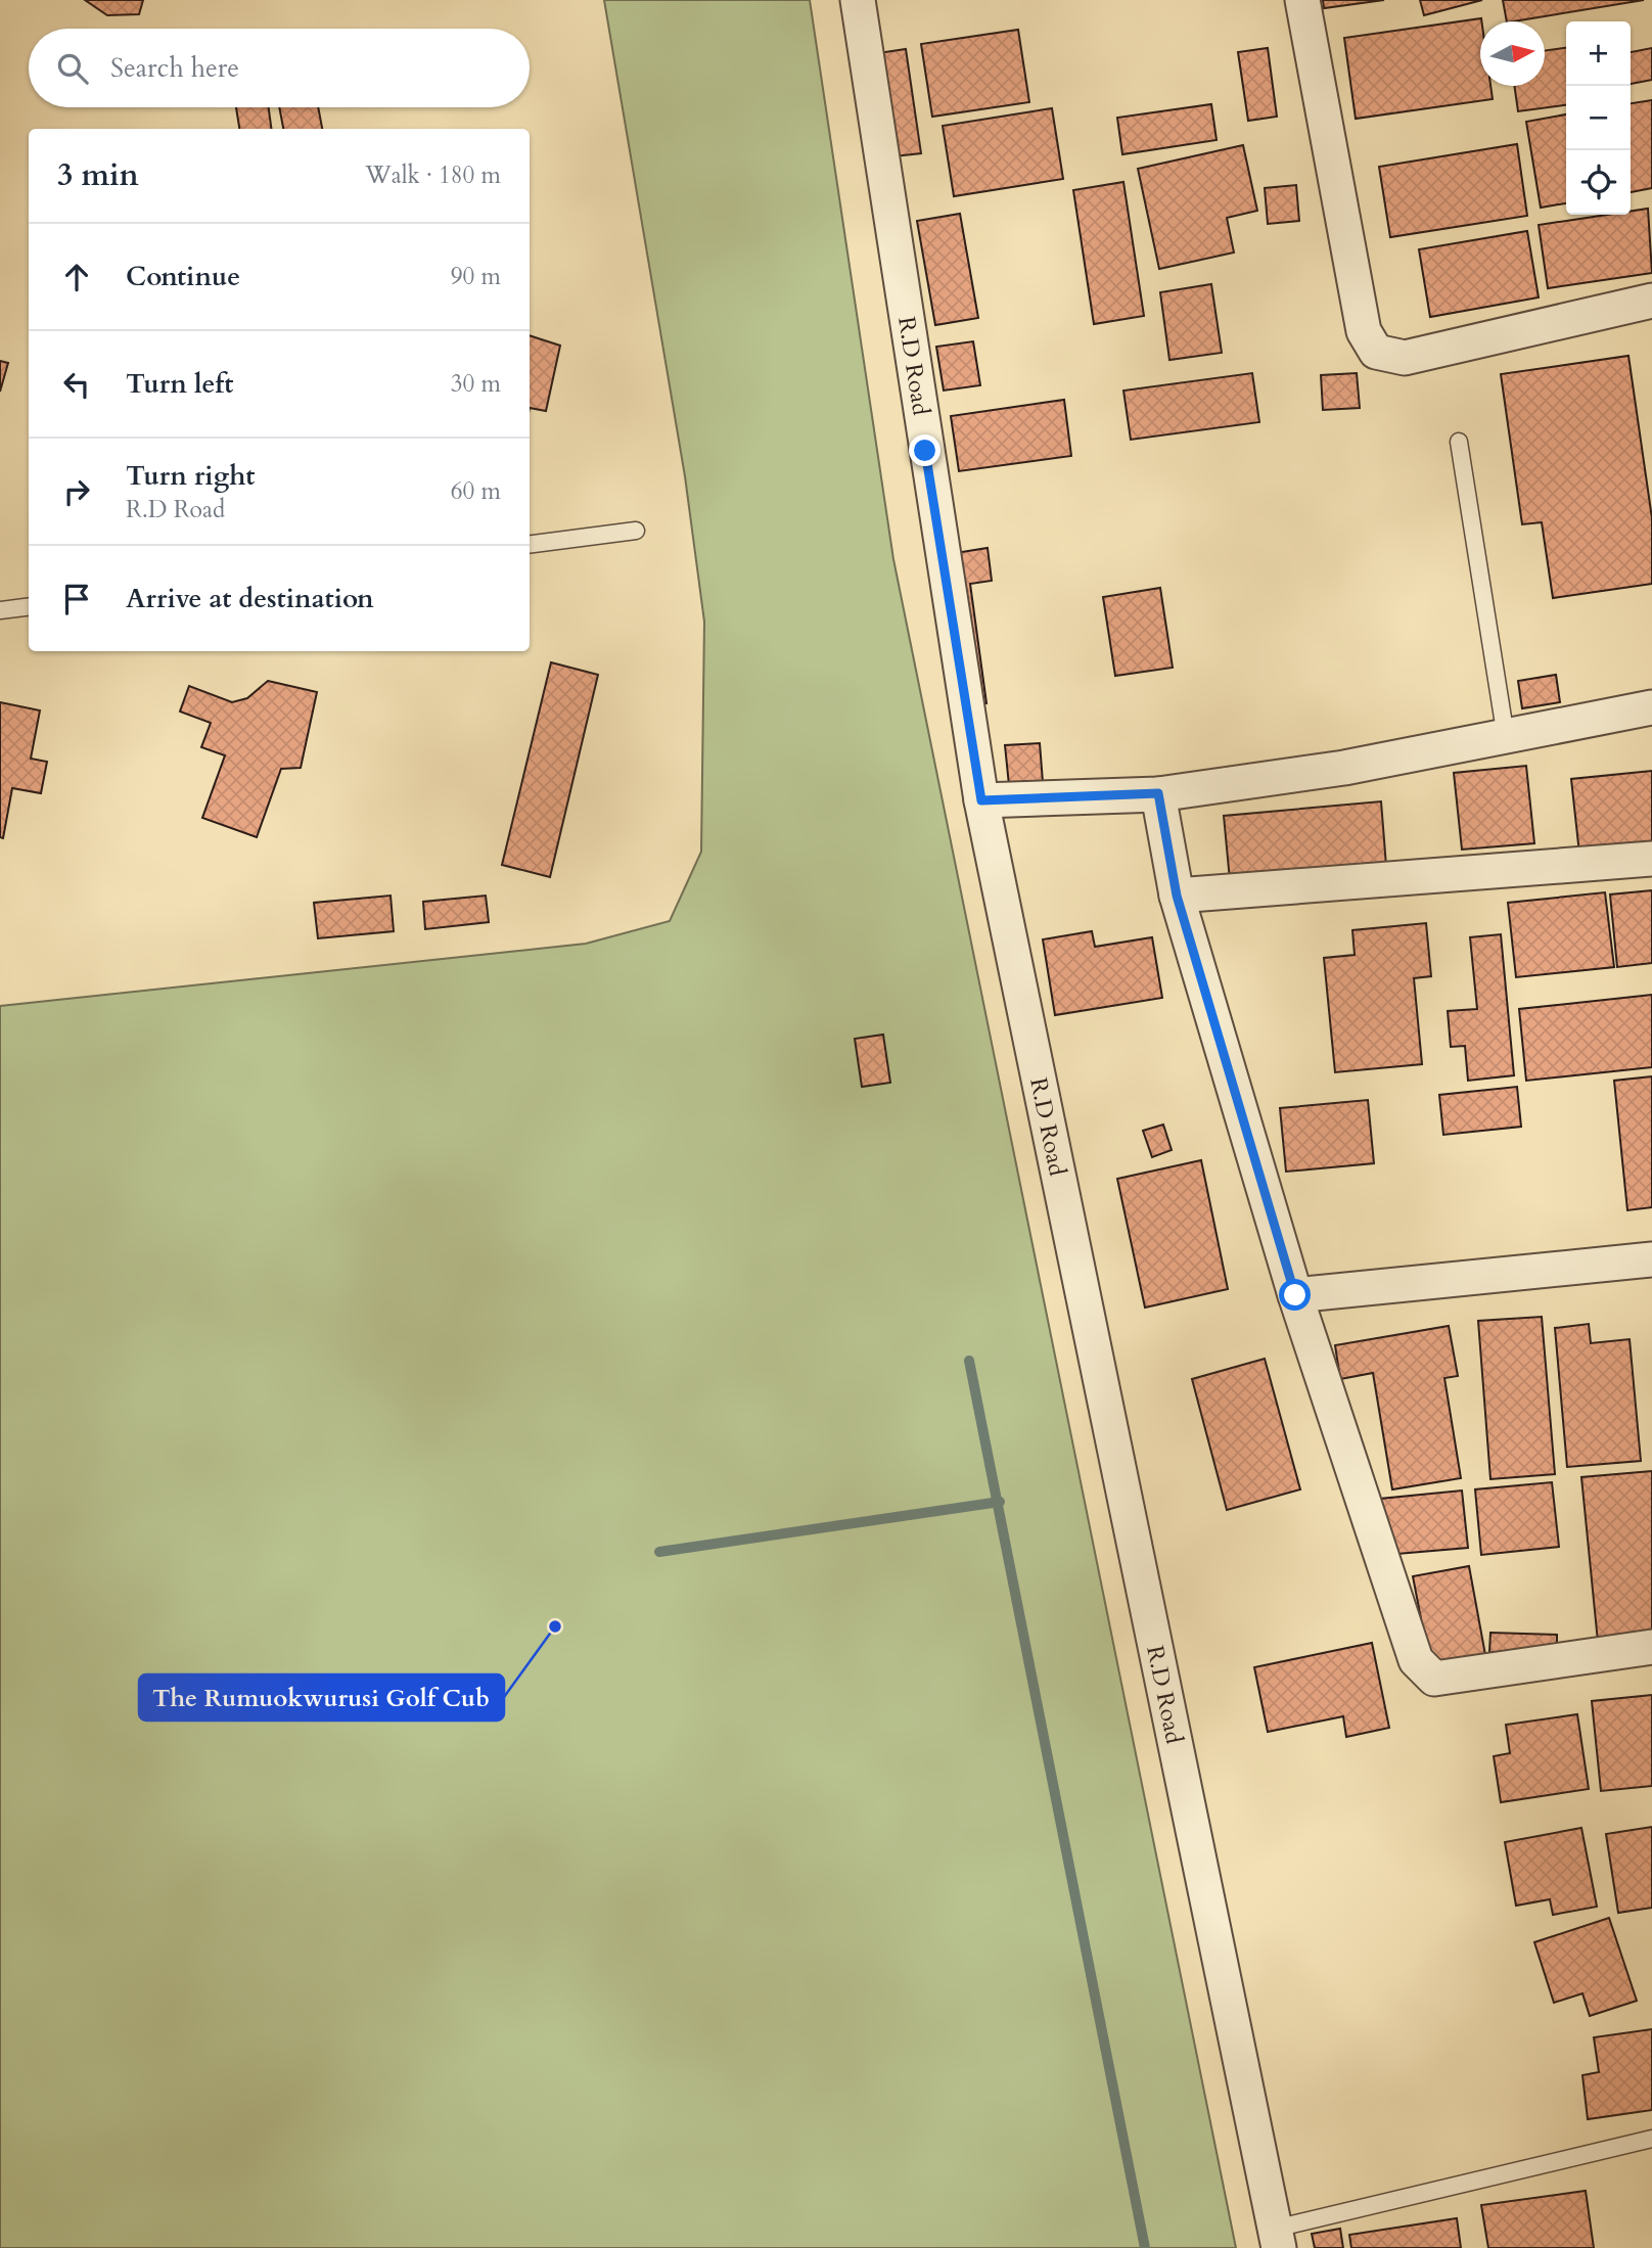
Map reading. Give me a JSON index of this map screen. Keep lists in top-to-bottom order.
{
  "streets": {
    "street": ["R.D Road"]
  },
  "places": ["The Rumuokwurusi Golf Cub"],
  "north": "right",
  "page": {
    "map_buttons": ["+", "−"],
    "search": "Search here",
    "heading": ["3 min", "Walk · 180 m"],
    "list": [
      ["Continue", "90 m"],
      ["Turn left", "30 m"],
      ["Turn right", "R.D Road", "60 m"],
      "Arrive at destination"
    ]
  }
}
